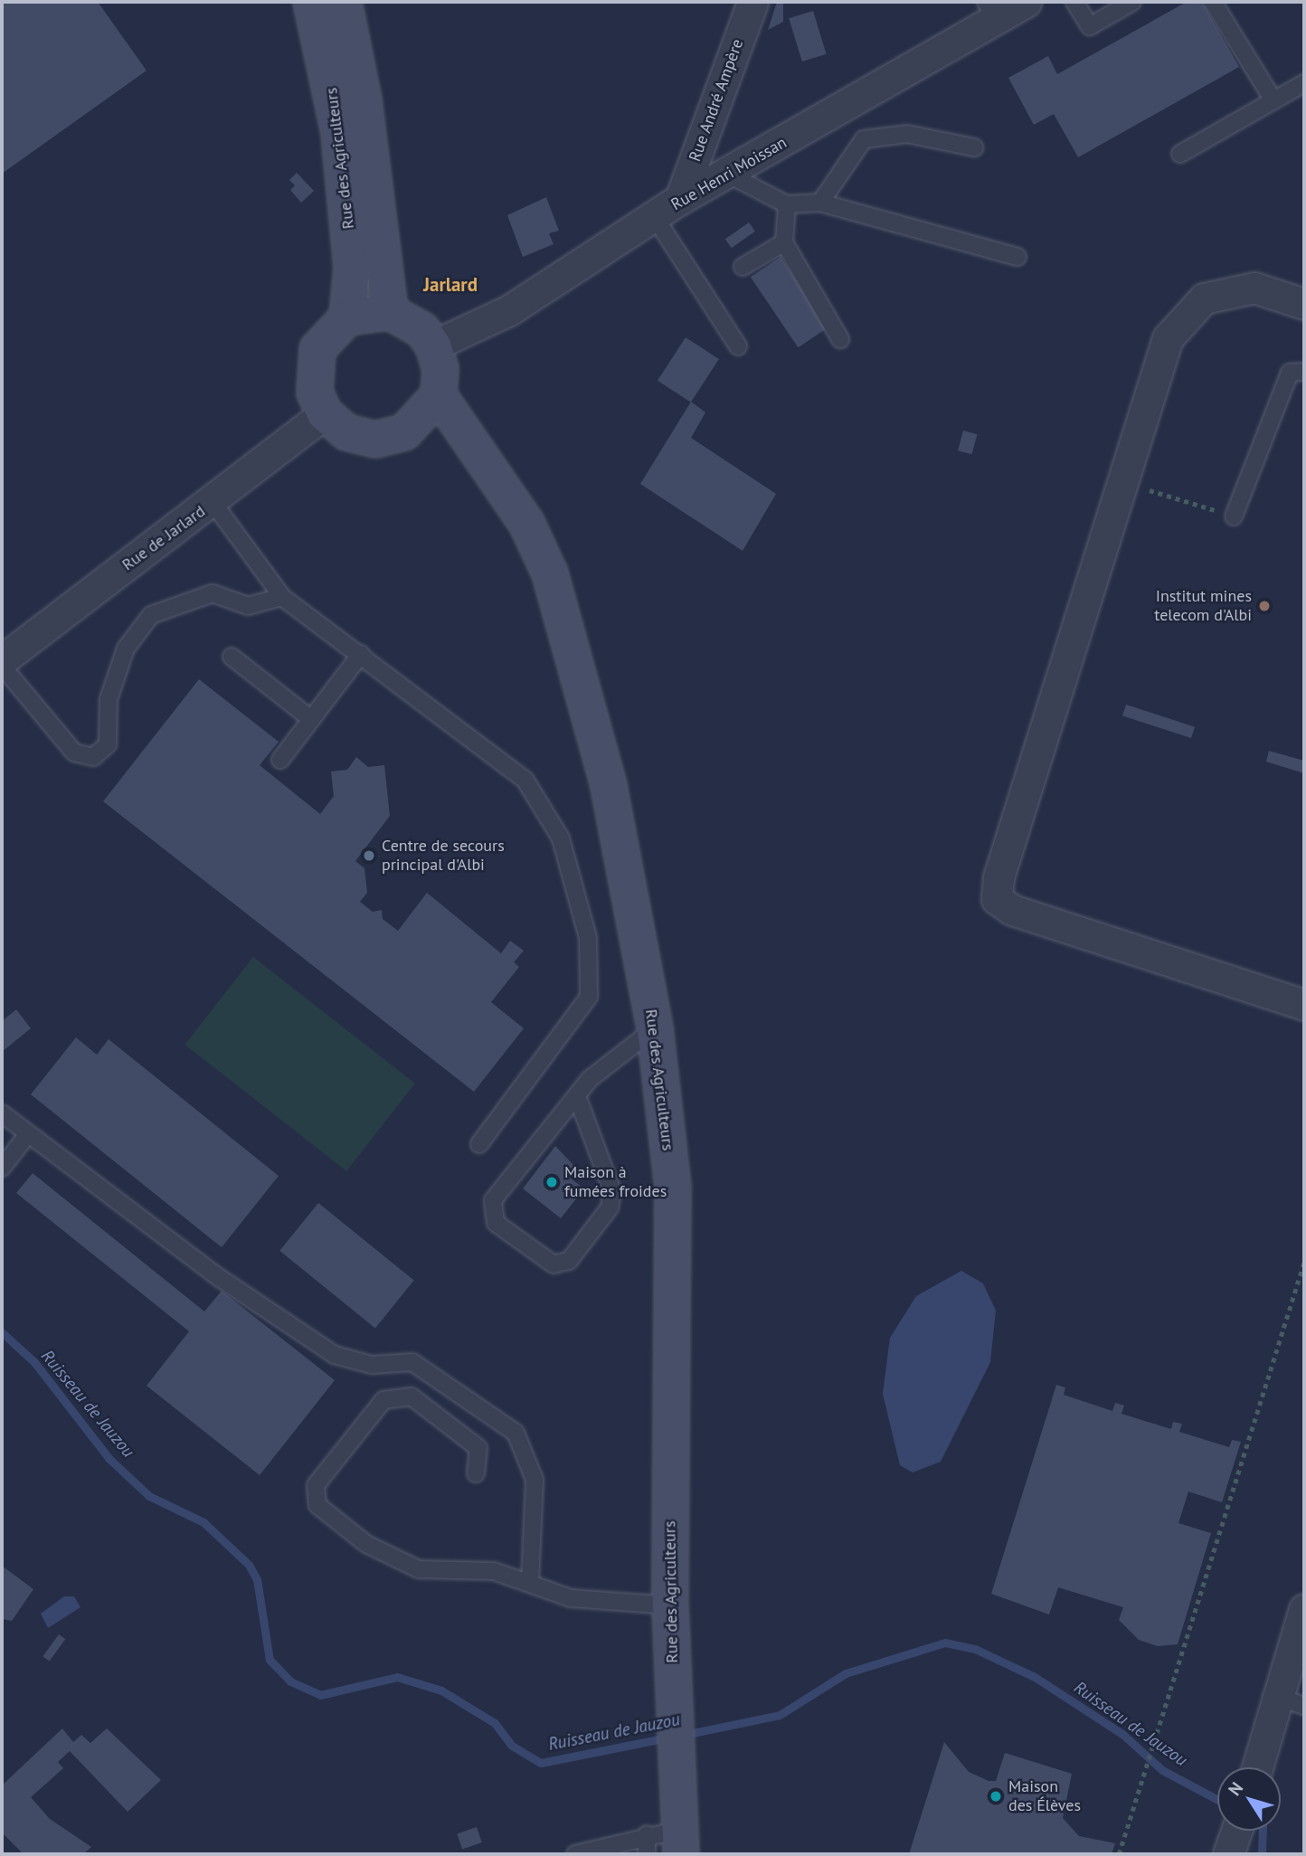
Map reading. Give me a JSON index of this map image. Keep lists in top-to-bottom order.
{
  "streets": {
    "street": [
      "Rue André Ampère",
      "Rue des Agriculteurs",
      "Rue Henri Moissan",
      "Rue de Jarlard"
    ]
  },
  "crossings": [
    ["Rue André Ampère", "Rue Henri Moissan"],
    ["Rue des Agriculteurs", "Rue Henri Moissan"],
    ["Rue des Agriculteurs", "Rue de Jarlard"],
    ["Rue Henri Moissan", "Rue de Jarlard"]
  ],
  "districts": ["Jarlard"],
  "water": ["Ruisseau de Jauzou"],
  "places": [
    "Institut mines telecom d'Albi",
    "Centre de secours principal d'Albi",
    "Maison à fumées froides",
    "Maison des Élèves"
  ],
  "north": "top left"
}
